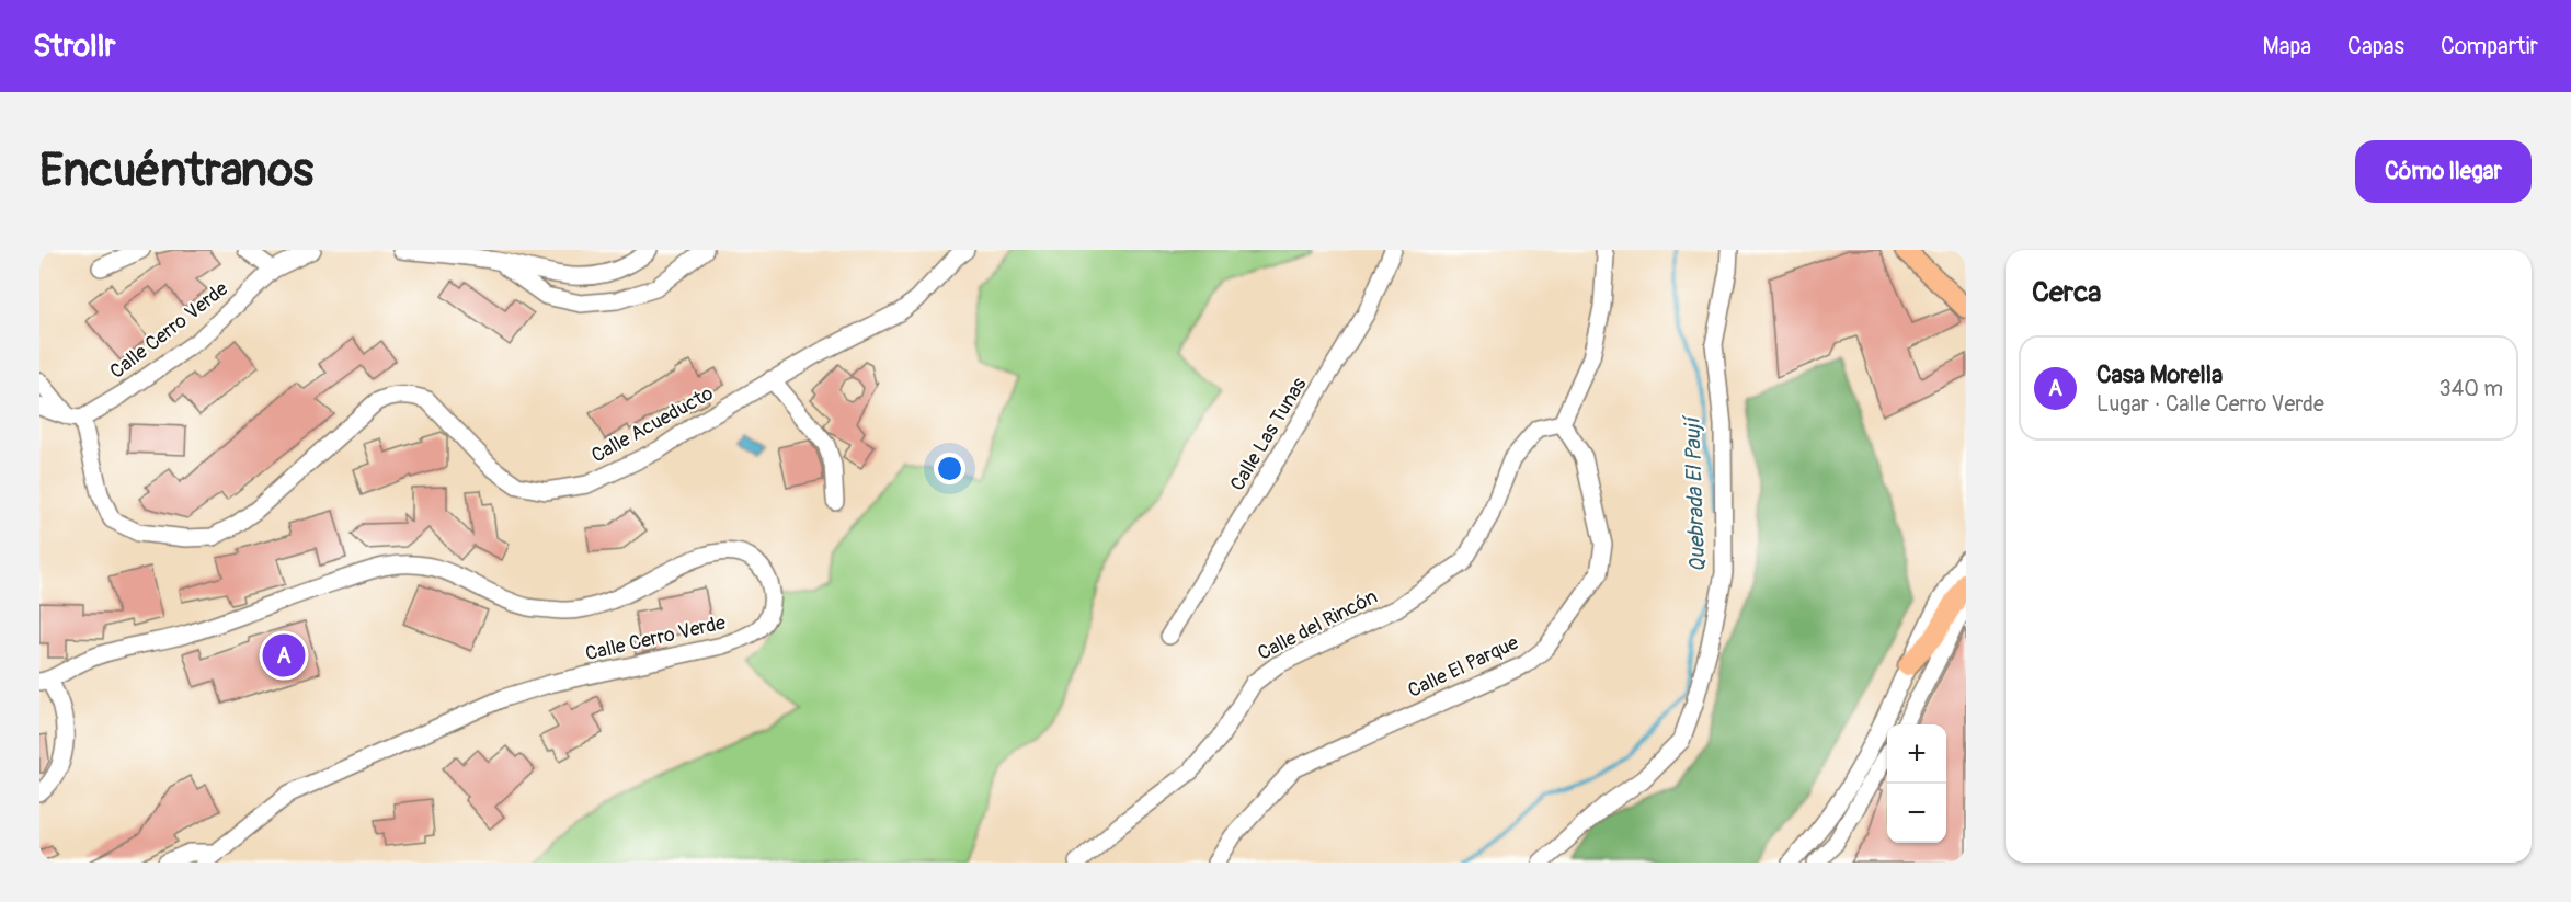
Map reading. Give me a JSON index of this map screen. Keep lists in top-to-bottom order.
{
  "streets": {
    "street": [
      "Calle Cerro Verde",
      "Calle Acueducto",
      "Calle Las Tunas",
      "Calle del Rincón",
      "Calle El Parque"
    ]
  },
  "crossings": [
    ["Calle Cerro Verde", "Calle Acueducto"],
    ["Calle del Rincón", "Calle El Parque"]
  ],
  "water": ["Quebrada El Paují"],
  "page": {
    "header": "Strollr",
    "nav": ["Mapa", "Capas", "Compartir"],
    "buttons": "Cómo llegar",
    "title": "Encuéntranos",
    "heading": "Cerca",
    "list": [
      {
        "mark": "A",
        "name": "Casa Morella",
        "note": "Lugar · Calle Cerro Verde",
        "value": "340 m"
      }
    ],
    "pins": "A",
    "map_buttons": ["+", "−"]
  }
}
